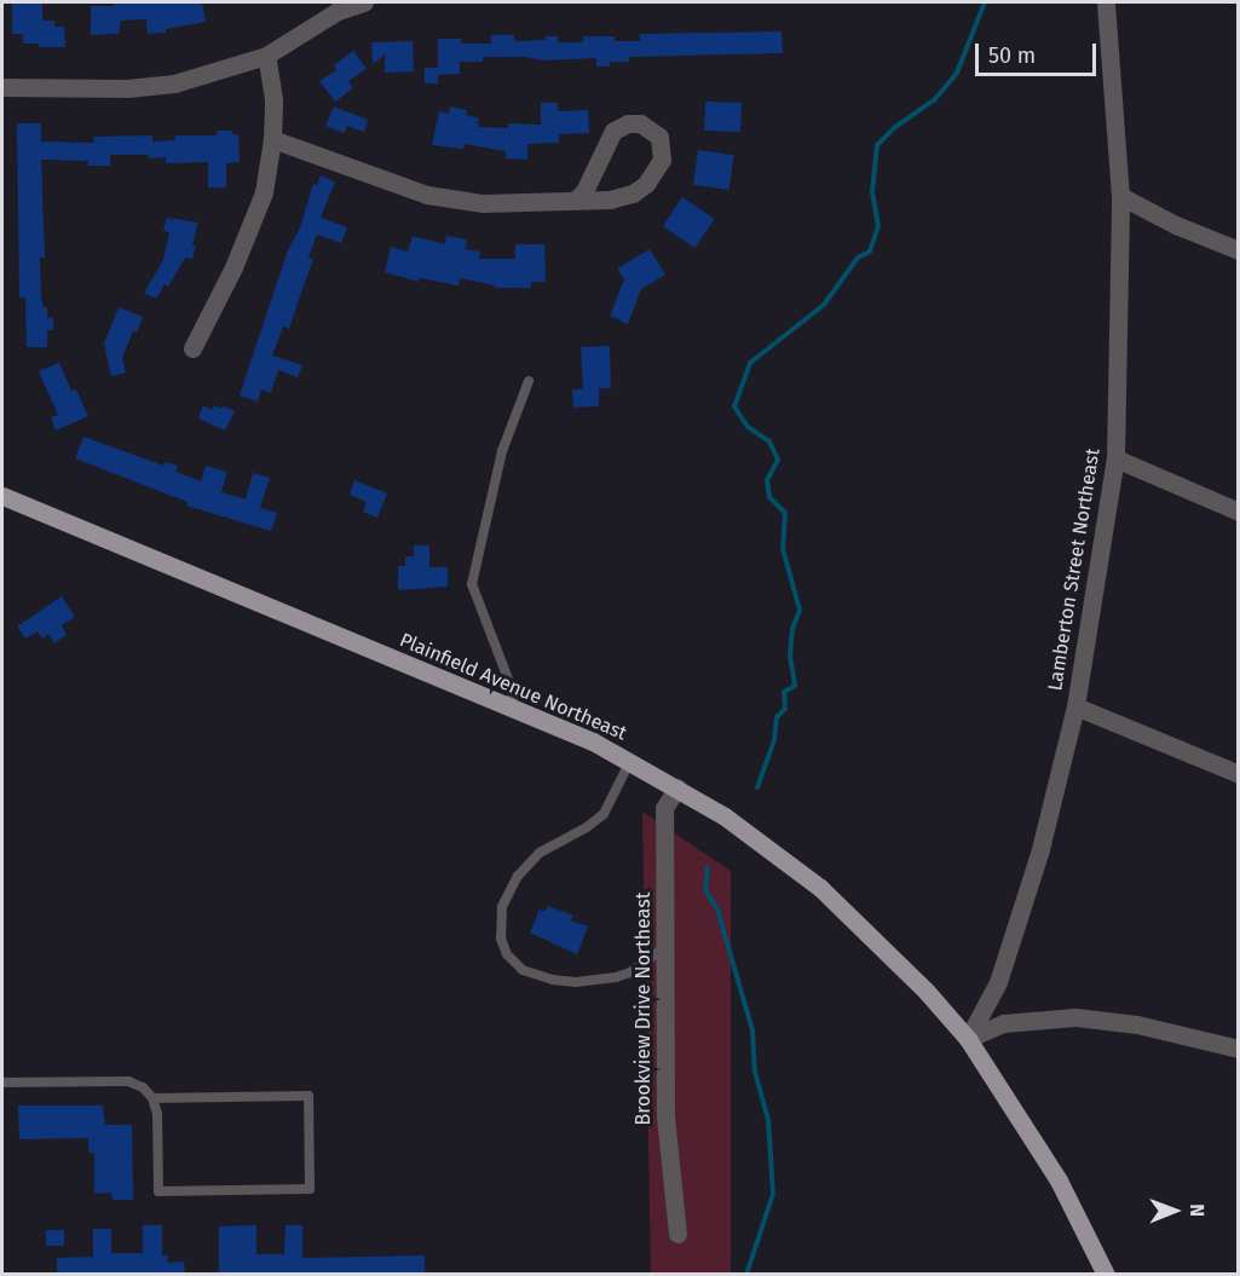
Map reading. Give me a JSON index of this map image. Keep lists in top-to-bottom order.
{
  "streets": {
    "main road": ["Plainfield Avenue Northeast"],
    "street": ["Lamberton Street Northeast", "Brookview Drive Northeast"]
  },
  "crossings": [
    ["Lamberton Street Northeast", "Plainfield Avenue Northeast"],
    ["Plainfield Avenue Northeast", "Brookview Drive Northeast"]
  ],
  "scale_bar": "50 m",
  "north": "right"
}
